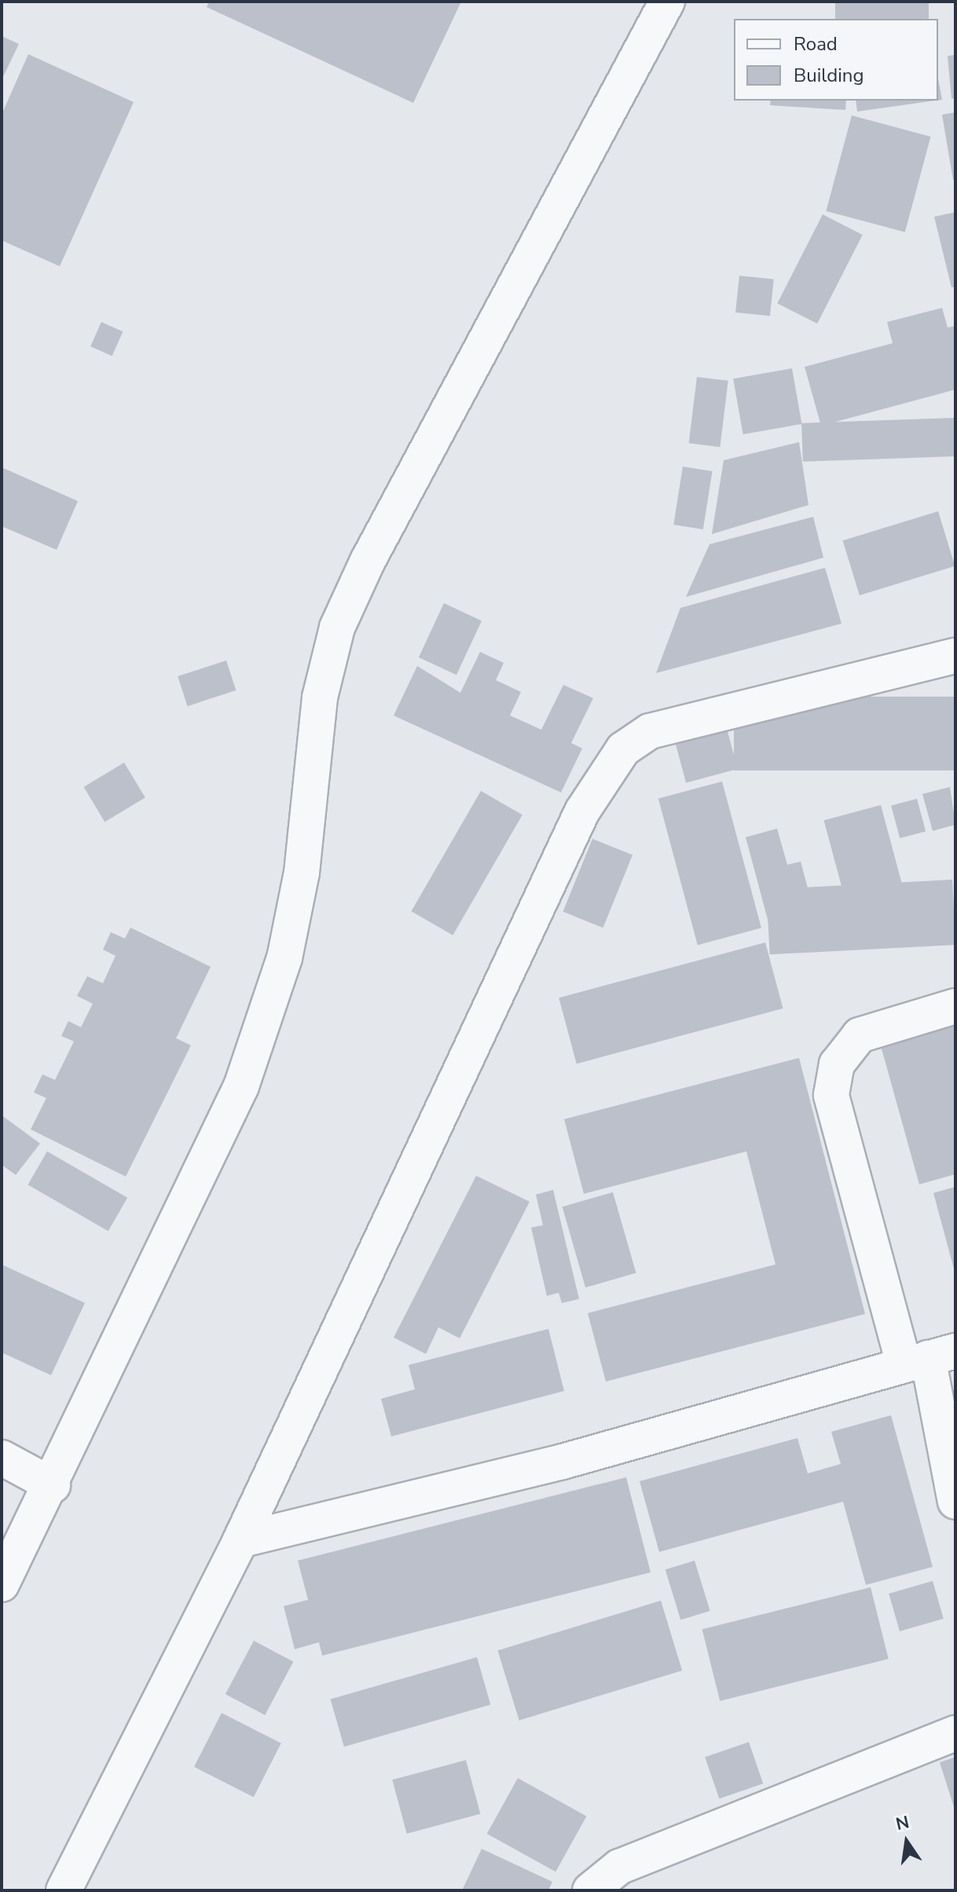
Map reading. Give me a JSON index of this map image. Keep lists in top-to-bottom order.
{
  "legend": ["Road", "Building"],
  "north": "top"
}
